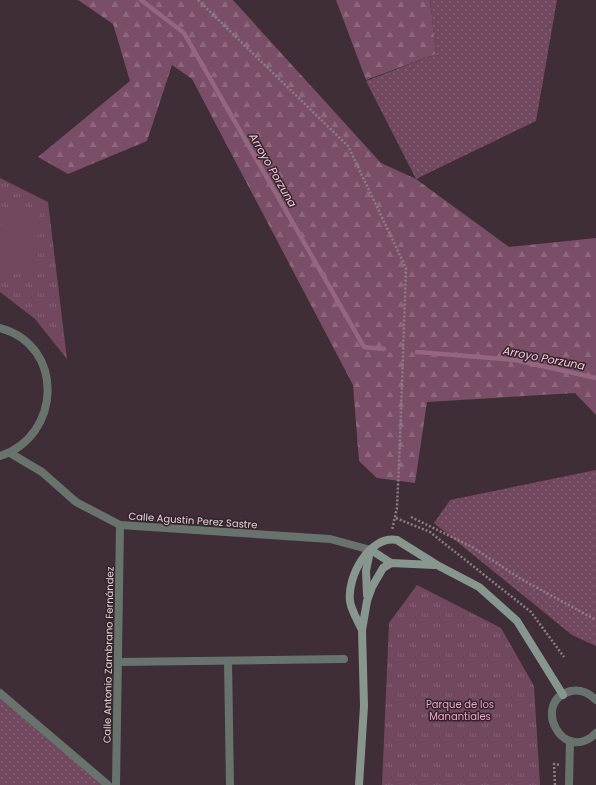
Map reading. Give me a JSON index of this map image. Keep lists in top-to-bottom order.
{
  "streets": {
    "street": ["Calle Agustin Perez Sastre", "Calle Antonio Zambrano Fernández"]
  },
  "crossings": [
    ["Calle Agustin Perez Sastre", "Calle Antonio Zambrano Fernández"]
  ],
  "water": ["Arroyo Porzuna"],
  "parks": ["Parque de los Manantiales"]
}
